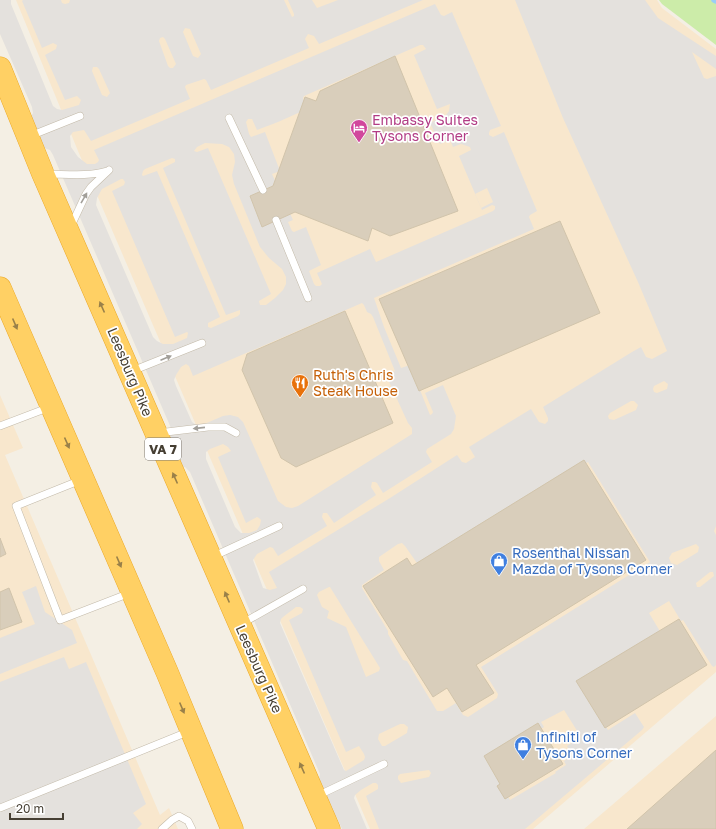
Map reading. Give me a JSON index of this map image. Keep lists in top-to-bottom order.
{
  "streets": {
    "highway": ["Leesburg Pike", "VA 7"]
  },
  "places": {
    "hotel": ["Embassy Suites Tysons Corner"],
    "restaurant": ["Ruth's Chris Steak House"],
    "shop": ["Rosenthal Nissan Mazda of Tysons Corner", "Infiniti of Tysons Corner"]
  },
  "scale_bar": "20 m"
}
